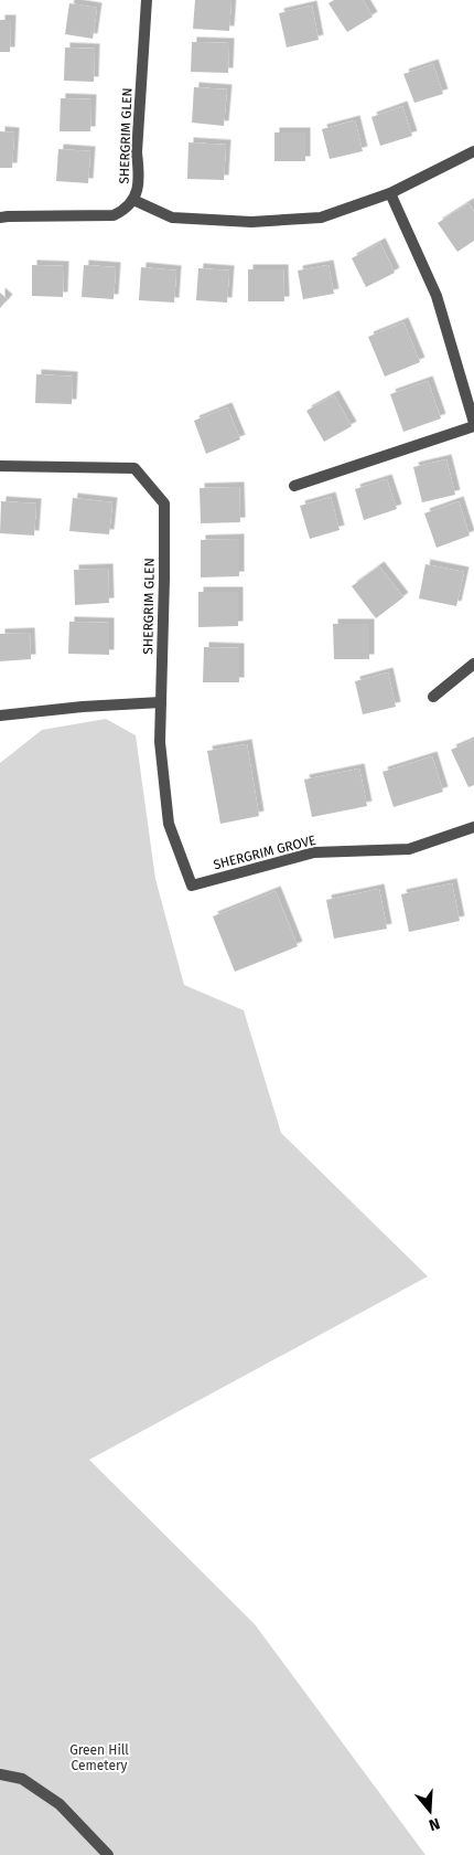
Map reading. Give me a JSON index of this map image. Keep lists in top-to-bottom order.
{
  "streets": {
    "street": ["SHERGRIM GLEN", "SHERGRIM GROVE"]
  },
  "crossings": [
    ["SHERGRIM GLEN", "SHERGRIM GROVE"]
  ],
  "parks": ["Green Hill Cemetery"],
  "north": "bottom"
}
